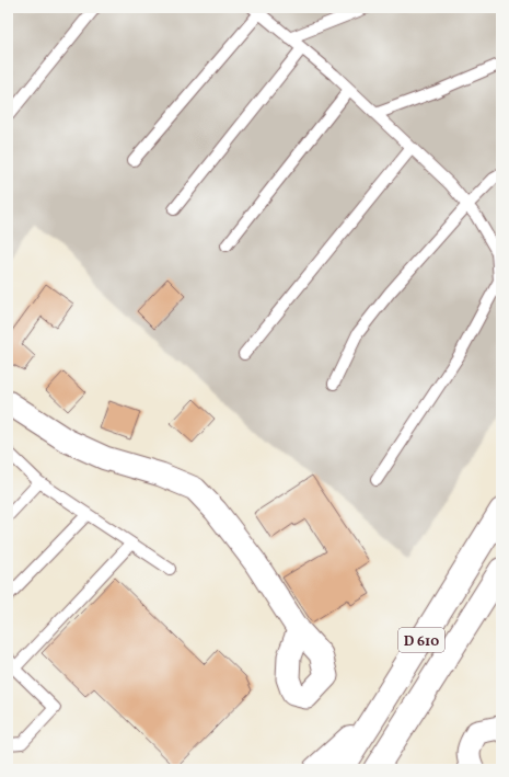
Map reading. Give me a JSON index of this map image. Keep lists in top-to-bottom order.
{
  "streets": {
    "highway": ["D 610"]
  }
}
